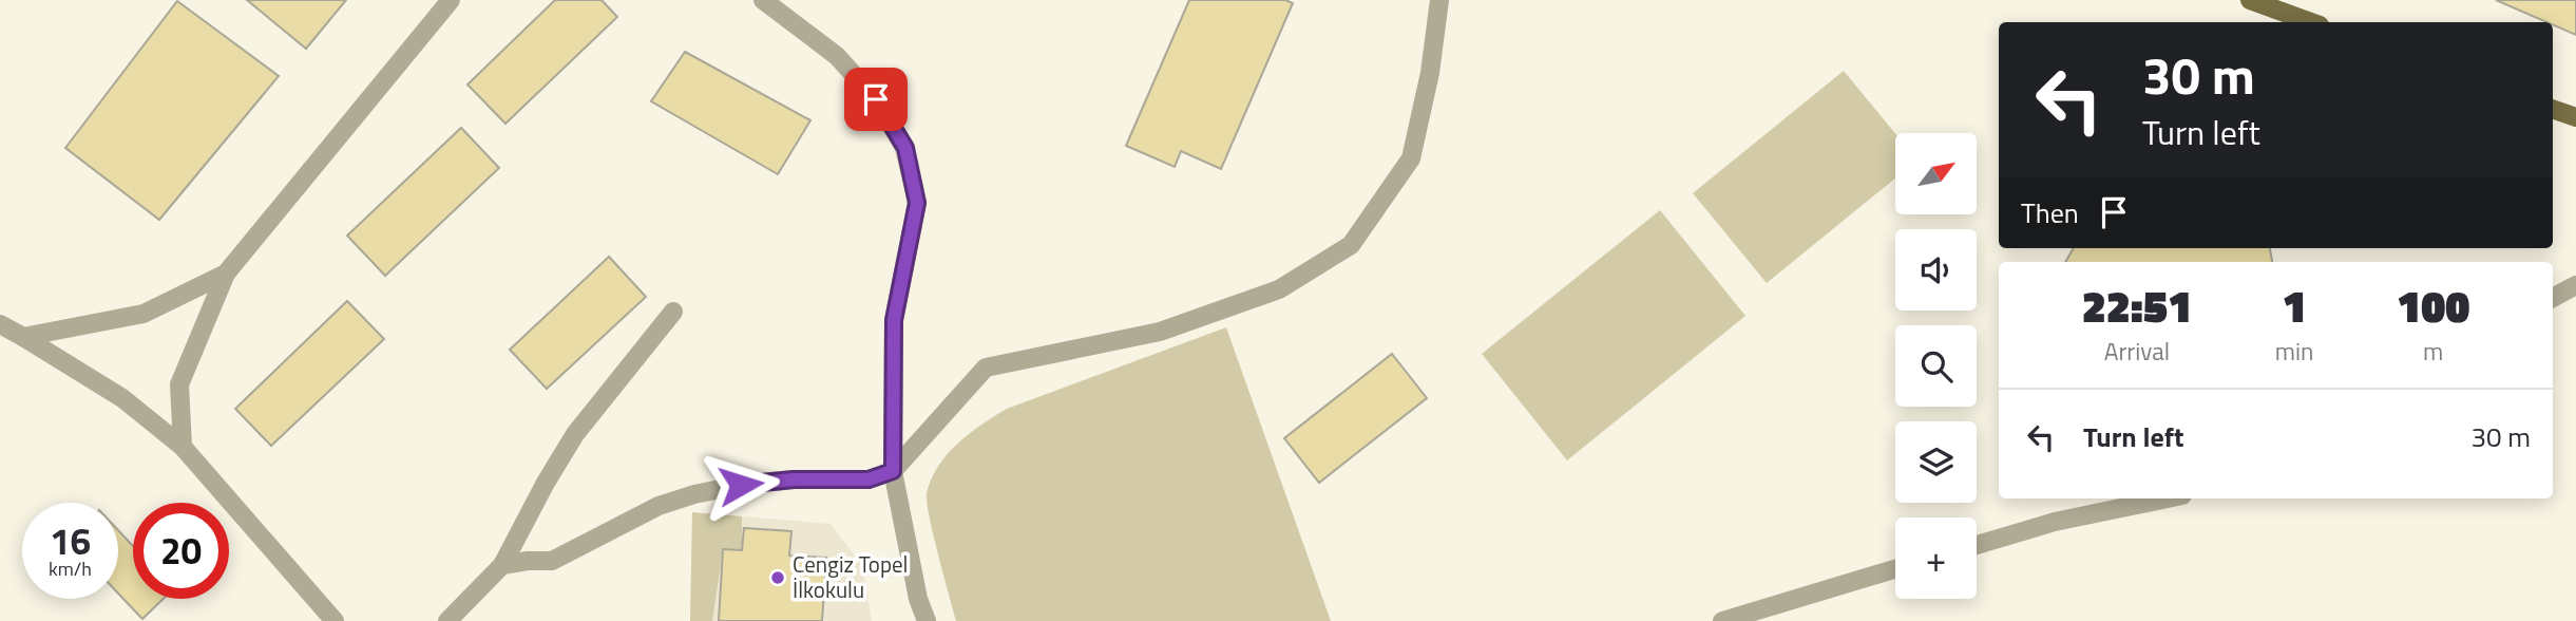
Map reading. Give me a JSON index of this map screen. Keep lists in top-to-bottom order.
{
  "places": ["Cengiz Topel İlkokulu"],
  "north": "top right",
  "page": {
    "turn": ["30 m", "Turn left"],
    "map_buttons": "+",
    "then": "Then",
    "eta": [
      "22:51",
      "Arrival",
      "1",
      "min",
      "100",
      "m"
    ],
    "list": [
      {
        "name": "Turn left",
        "value": "30 m"
      }
    ],
    "speed": "16 km/h",
    "limit": "20"
  }
}
